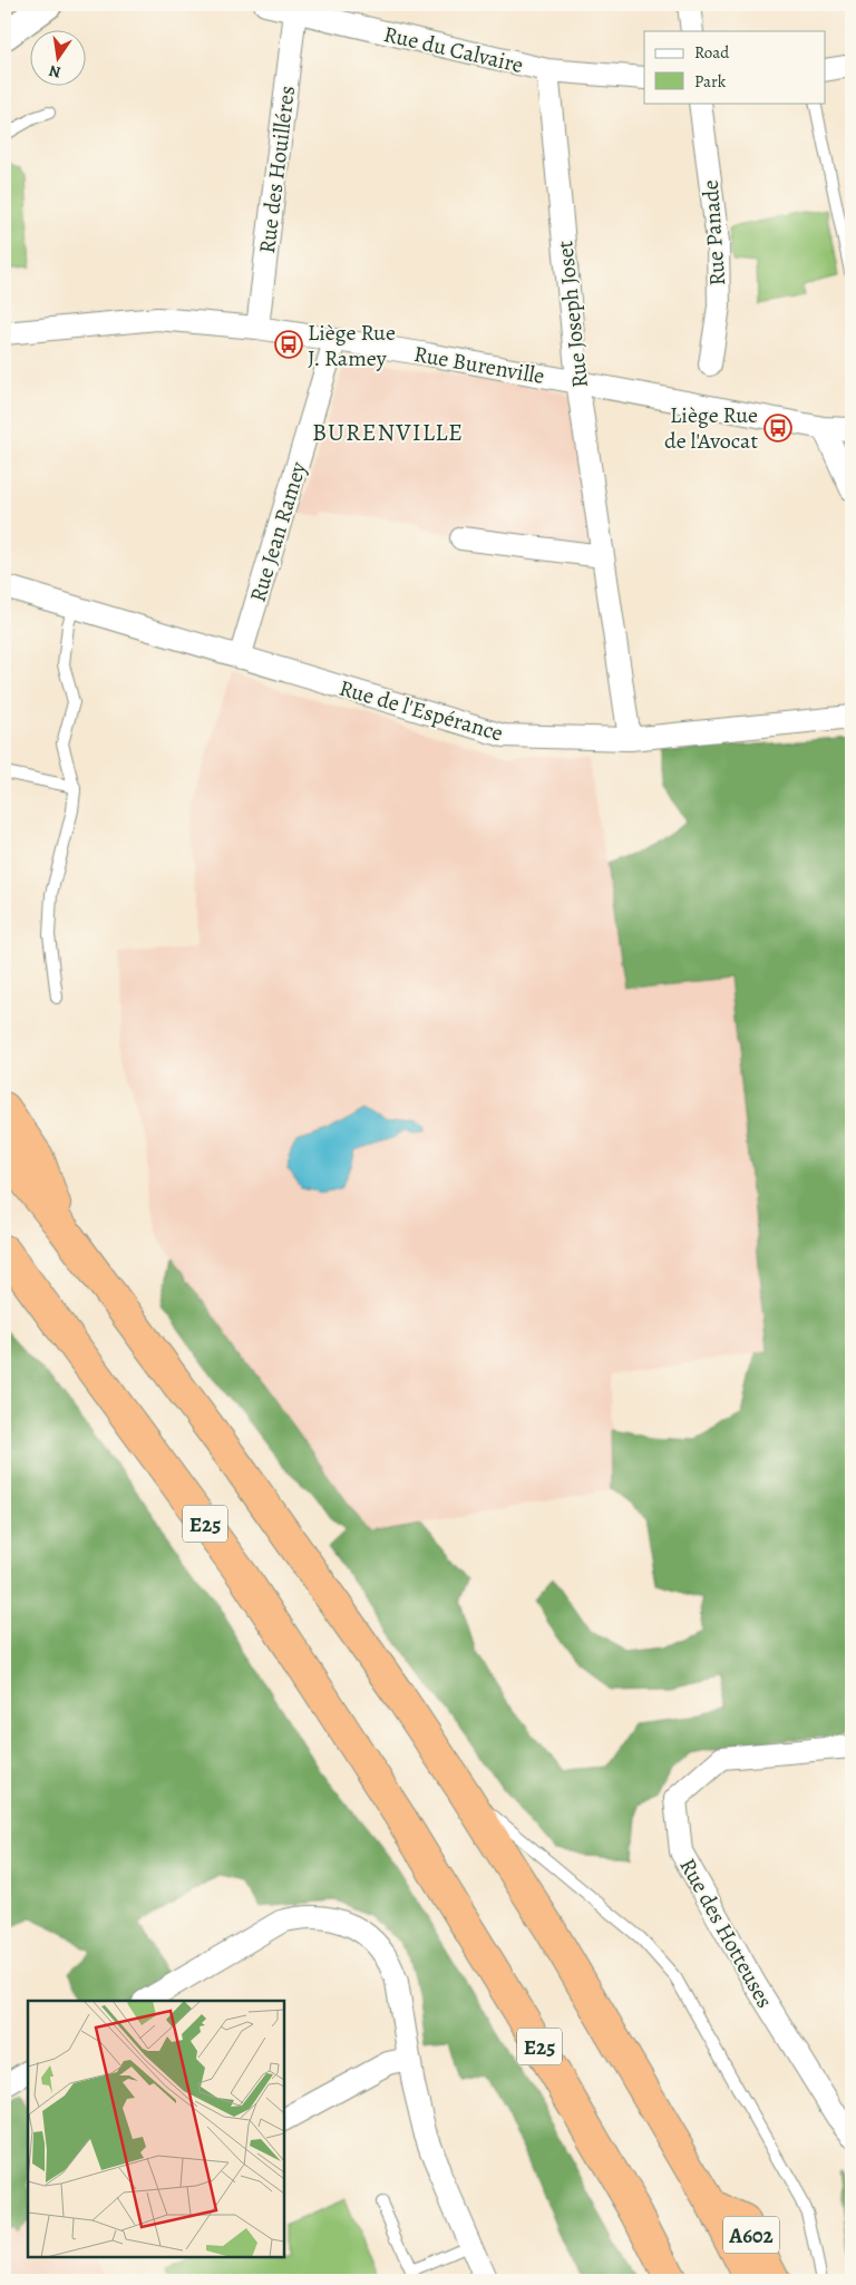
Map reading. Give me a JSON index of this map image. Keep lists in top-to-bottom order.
{
  "streets": {
    "highway": ["E25", "A602"],
    "street": [
      "Rue du Calvaire",
      "Rue des Houilléres",
      "Rue Panade",
      "Rue Joseph Joset",
      "Rue Burenville",
      "Rue Jean Ramey",
      "Rue de l'Espérance",
      "Rue des Hotteuses"
    ]
  },
  "crossings": [
    ["Rue du Calvaire", "Rue des Houilléres"],
    ["Rue du Calvaire", "Rue Joseph Joset"],
    ["Rue des Houilléres", "Rue Burenville"],
    ["Rue Joseph Joset", "Rue Burenville"],
    ["Rue Joseph Joset", "Rue de l'Espérance"],
    ["Rue Burenville", "Rue Jean Ramey"],
    ["Rue Jean Ramey", "Rue de l'Espérance"],
    ["E25", "A602"]
  ],
  "districts": ["BURENVILLE"],
  "places": {
    "bus stop": ["Liège Rue J. Ramey", "Liège Rue de l'Avocat"]
  },
  "legend": ["Road", "Park"],
  "north": "bottom"
}
